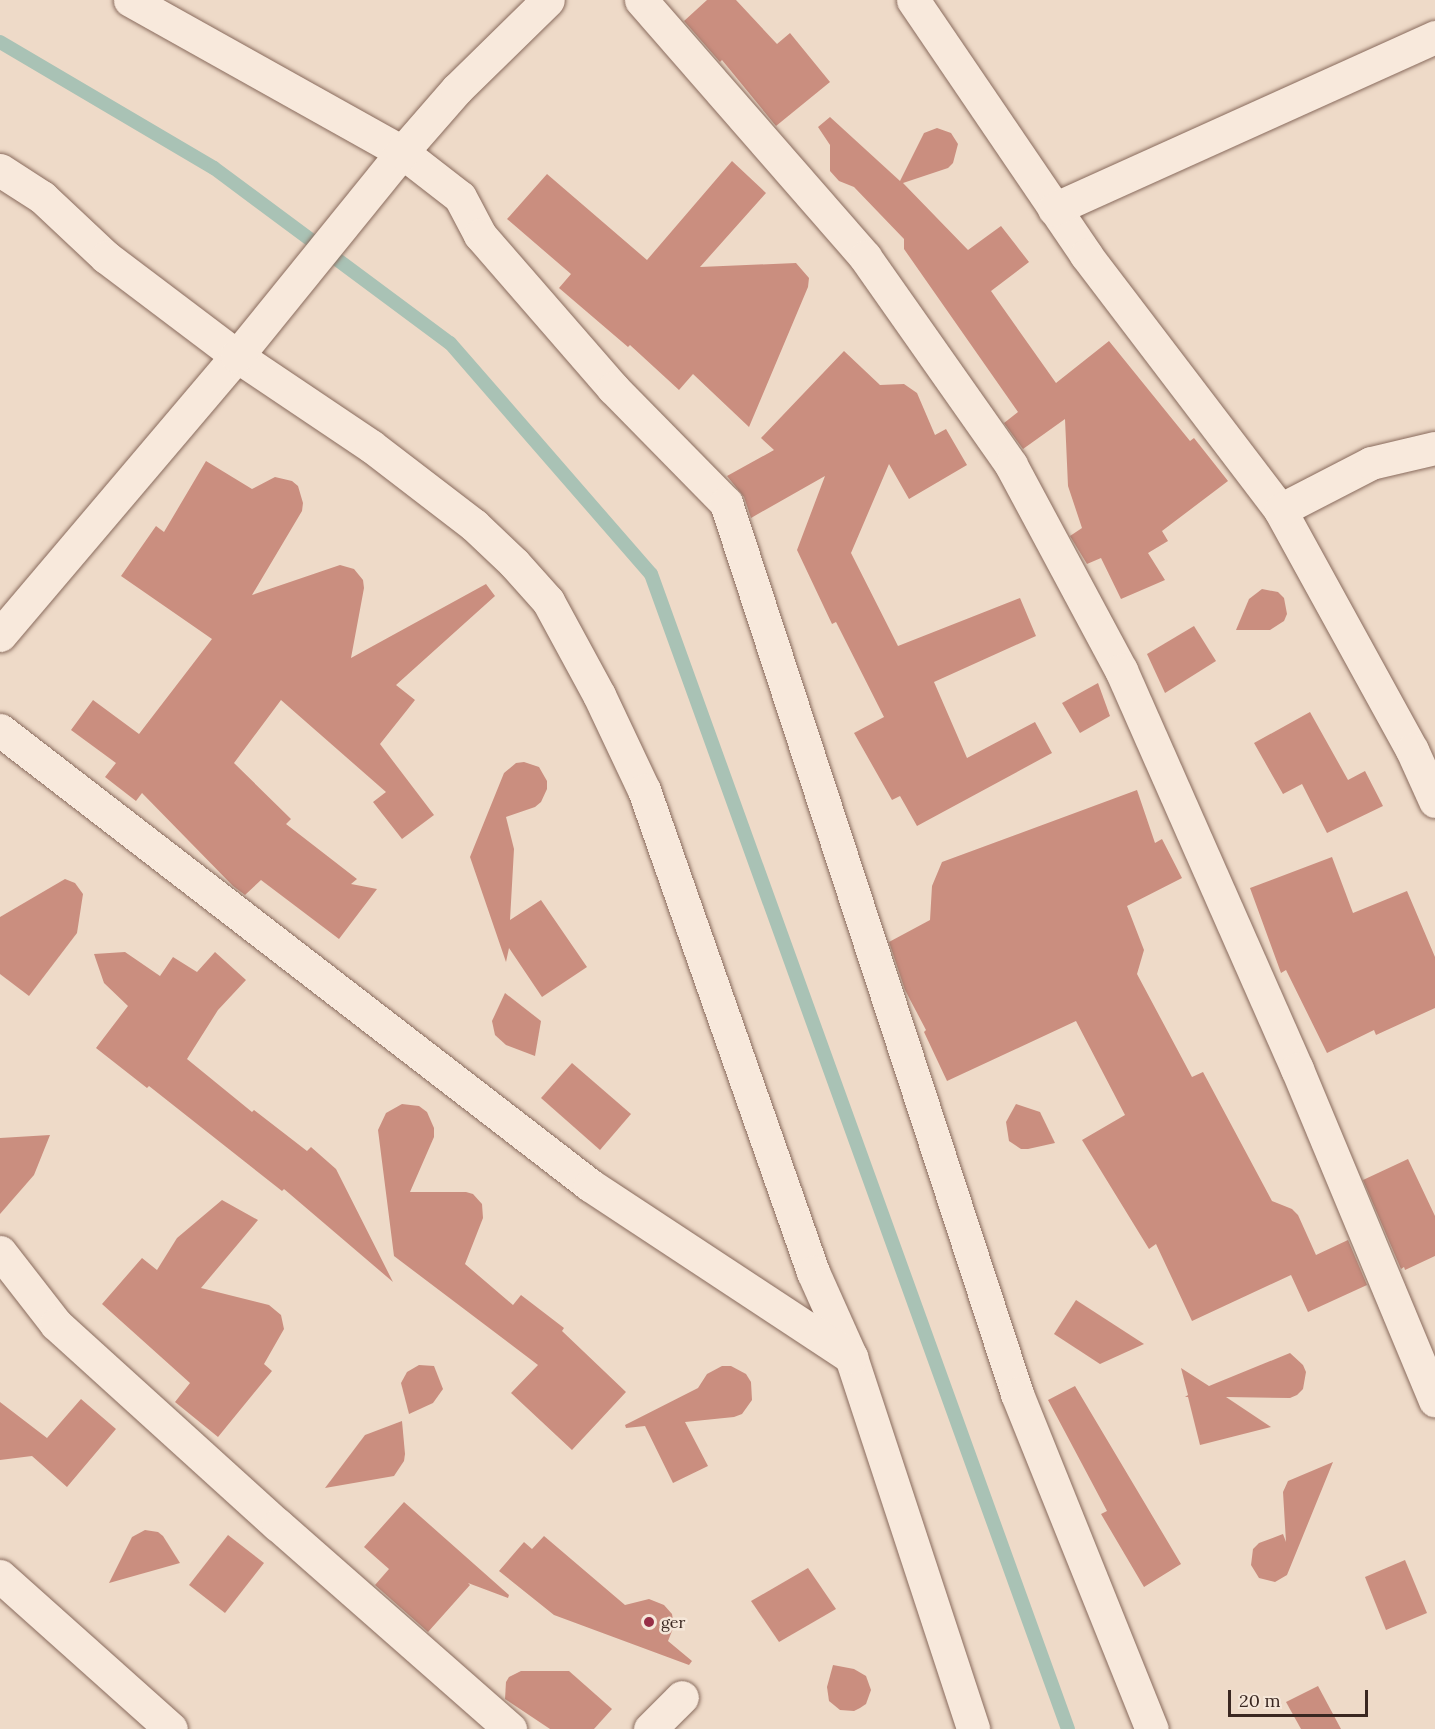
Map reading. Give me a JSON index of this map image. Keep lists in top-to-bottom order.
{
  "places": ["ger"],
  "scale_bar": "20 m"
}
